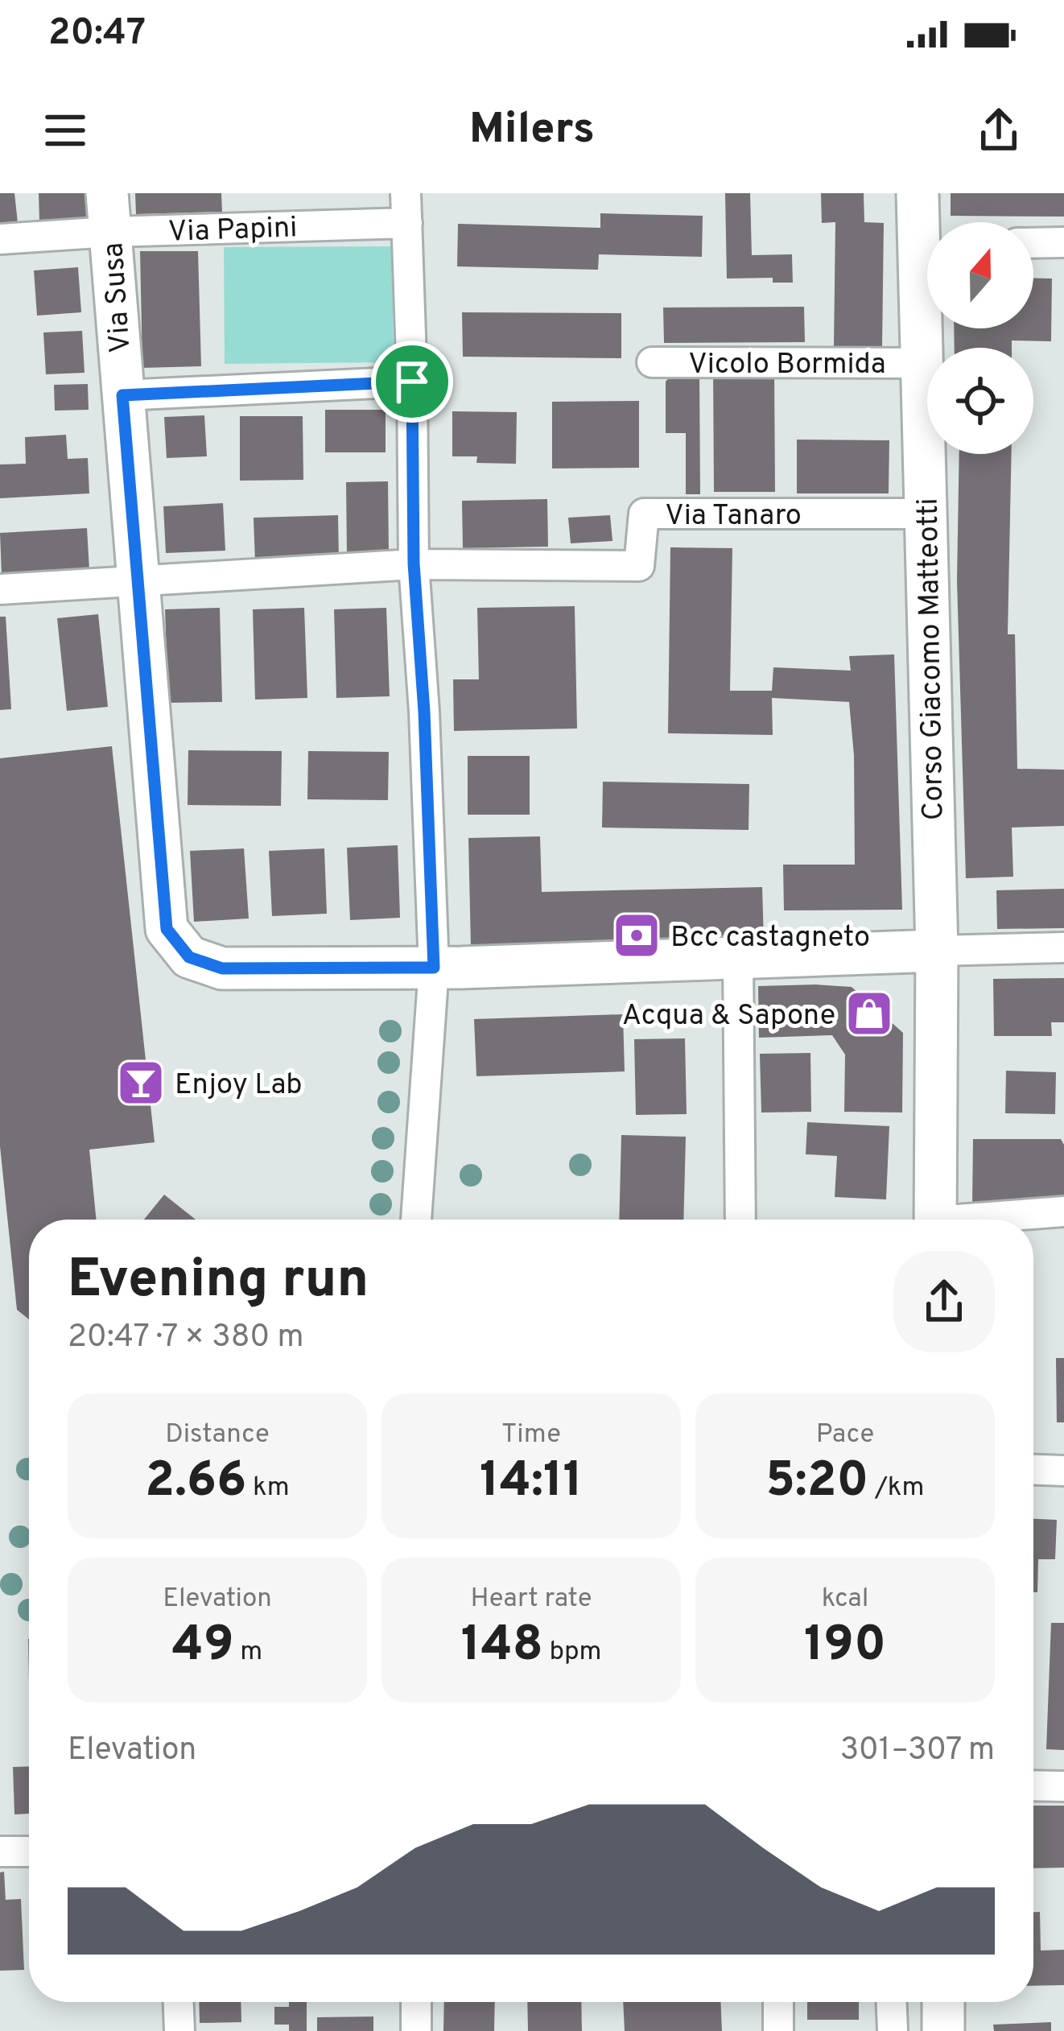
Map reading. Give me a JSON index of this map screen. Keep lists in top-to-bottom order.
{
  "streets": {
    "street": [
      "Via Papini",
      "Via Susa",
      "Vicolo Bormida",
      "Via Tanaro",
      "Corso Giacomo Matteotti"
    ]
  },
  "crossings": [
    ["Via Papini", "Via Susa"],
    ["Vicolo Bormida", "Corso Giacomo Matteotti"],
    ["Via Tanaro", "Corso Giacomo Matteotti"]
  ],
  "places": {
    "bank": ["Bcc castagneto"],
    "shop": ["Acqua & Sapone"],
    "bar": ["Enjoy Lab"]
  },
  "north": "top",
  "page": {
    "status": "20:47",
    "header": "Milers",
    "heading": ["Evening run", "20:47 · 7 × 380 m"],
    "stats": [
      ["Distance", "2.66 km"],
      ["Time", "14:11"],
      ["Pace", "5:20 /km"],
      ["Elevation", "49 m"],
      ["Heart rate", "148 bpm"],
      ["kcal", "190"]
    ],
    "chart": ["Elevation", "301–307 m"]
  }
}
